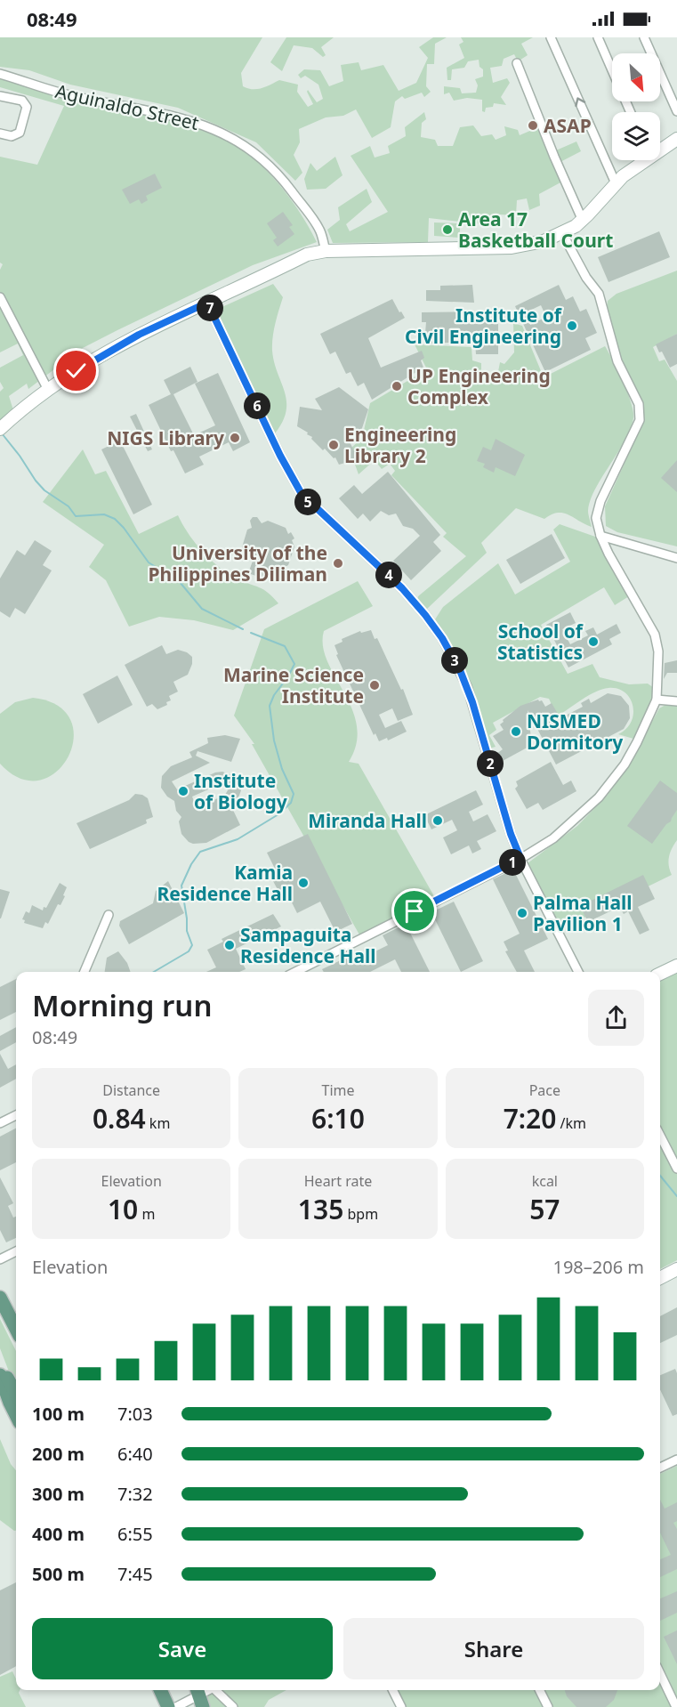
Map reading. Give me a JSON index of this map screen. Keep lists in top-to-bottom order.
{
  "streets": {
    "street": ["Aguinaldo Street"]
  },
  "places": [
    "ASAP",
    "Area 17 Basketball Court",
    "Institute of Civil Engineering",
    "UP Engineering Complex",
    "NIGS Library",
    "Engineering Library 2",
    "University of the Philippines Diliman",
    "School of Statistics",
    "Marine Science Institute",
    "NISMED Dormitory",
    "Institute of Biology",
    "Miranda Hall",
    "Kamia Residence Hall",
    "Palma Hall Pavilion 1",
    "Sampaguita Residence Hall"
  ],
  "north": "bottom right",
  "page": {
    "status": "08:49",
    "pins": [
      "7",
      "6",
      "5",
      "4",
      "3",
      "2",
      "1"
    ],
    "heading": ["Morning run", "08:49"],
    "stats": [
      ["Distance", "0.84 km"],
      ["Time", "6:10"],
      ["Pace", "7:20 /km"],
      ["Elevation", "10 m"],
      ["Heart rate", "135 bpm"],
      ["kcal", "57"]
    ],
    "chart": ["Elevation", "198–206 m"],
    "list": [
      {
        "name": "100 m",
        "note": "7:03"
      },
      {
        "name": "200 m",
        "note": "6:40"
      },
      {
        "name": "300 m",
        "note": "7:32"
      },
      {
        "name": "400 m",
        "note": "6:55"
      },
      {
        "name": "500 m",
        "note": "7:45"
      }
    ],
    "buttons": ["Save", "Share"]
  }
}
